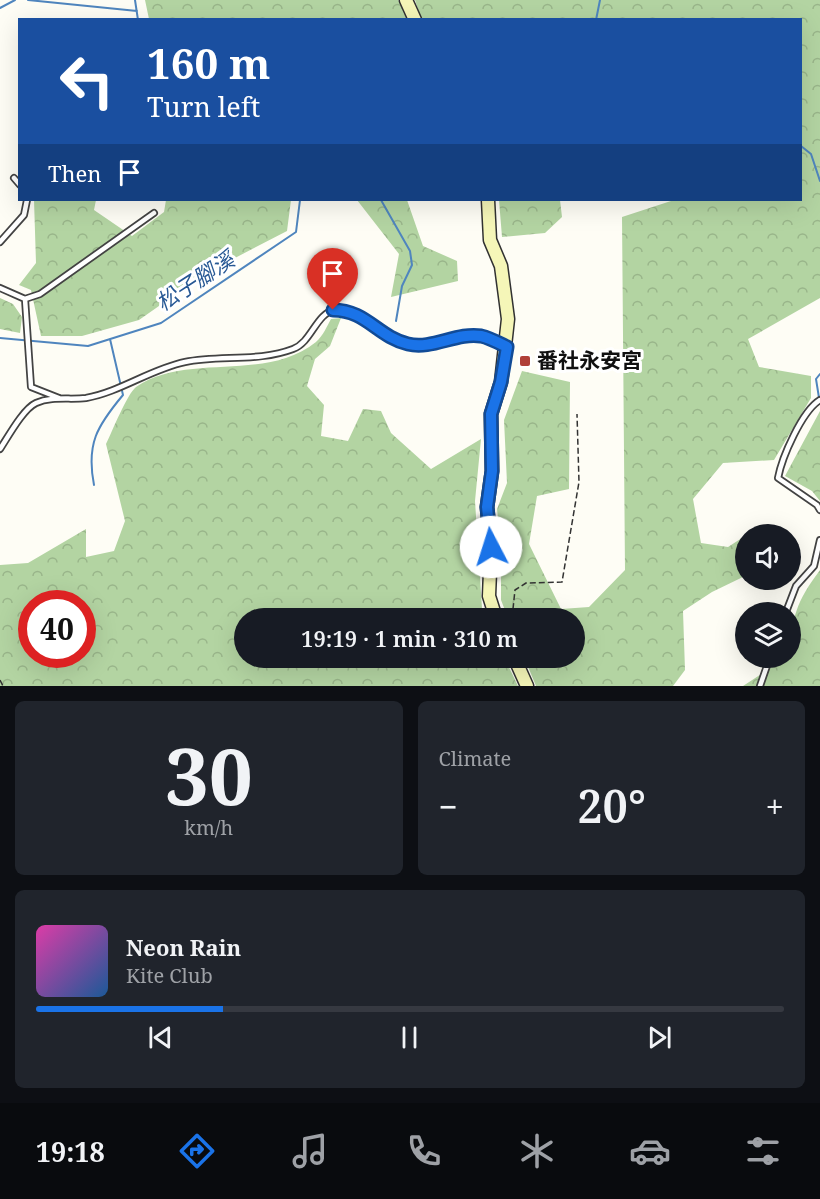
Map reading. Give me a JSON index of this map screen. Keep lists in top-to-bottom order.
{
  "water": ["松子腳溪"],
  "places": {
    "transit": ["番社永安宮"]
  },
  "page": {
    "turn": ["160 m", "Turn left"],
    "then": "Then",
    "limit": "40",
    "trip": "19:19 · 1 min · 310 m",
    "tile": [
      ["30", "km/h"],
      "Climate"
    ],
    "heat": ["−", "20°", "+"],
    "song": ["Neon Rain", "Kite Club"],
    "tabs": "19:18"
  }
}
